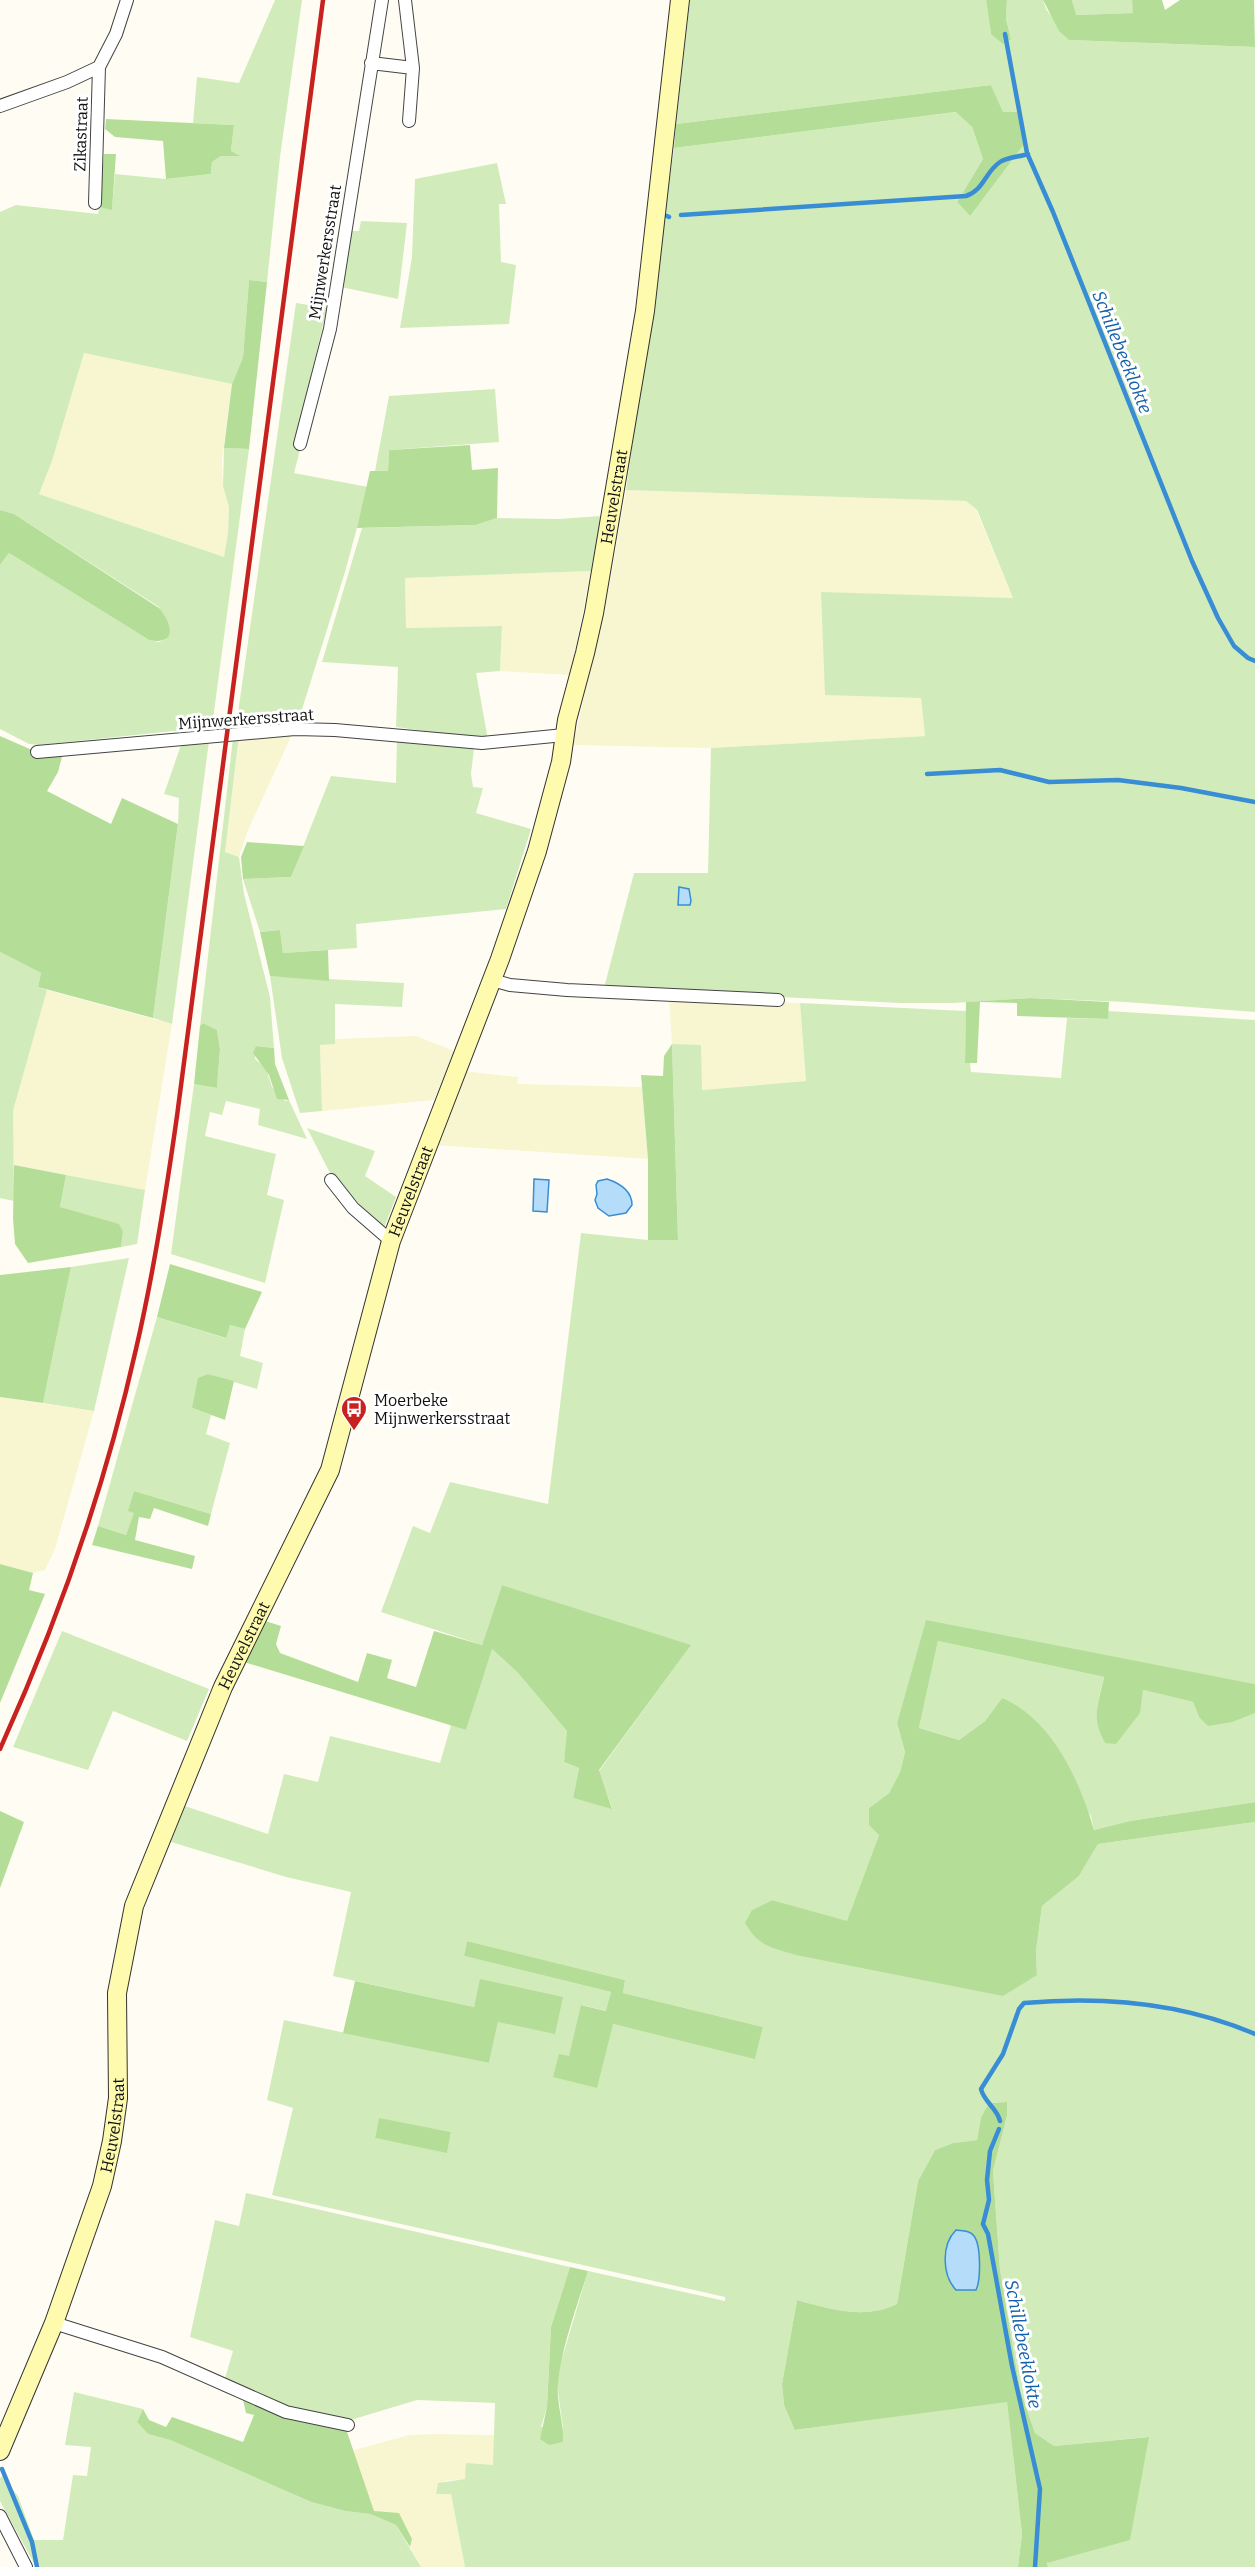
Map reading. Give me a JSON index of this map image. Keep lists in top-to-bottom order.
{
  "streets": {
    "street": ["Zikastraat", "Mijnwerkersstraat", "Heuvelstraat"]
  },
  "crossings": [
    ["Mijnwerkersstraat", "Heuvelstraat"]
  ],
  "water": ["Schillebeeklokte"],
  "places": {
    "bus stop": ["Moerbeke Mijnwerkersstraat"]
  }
}
